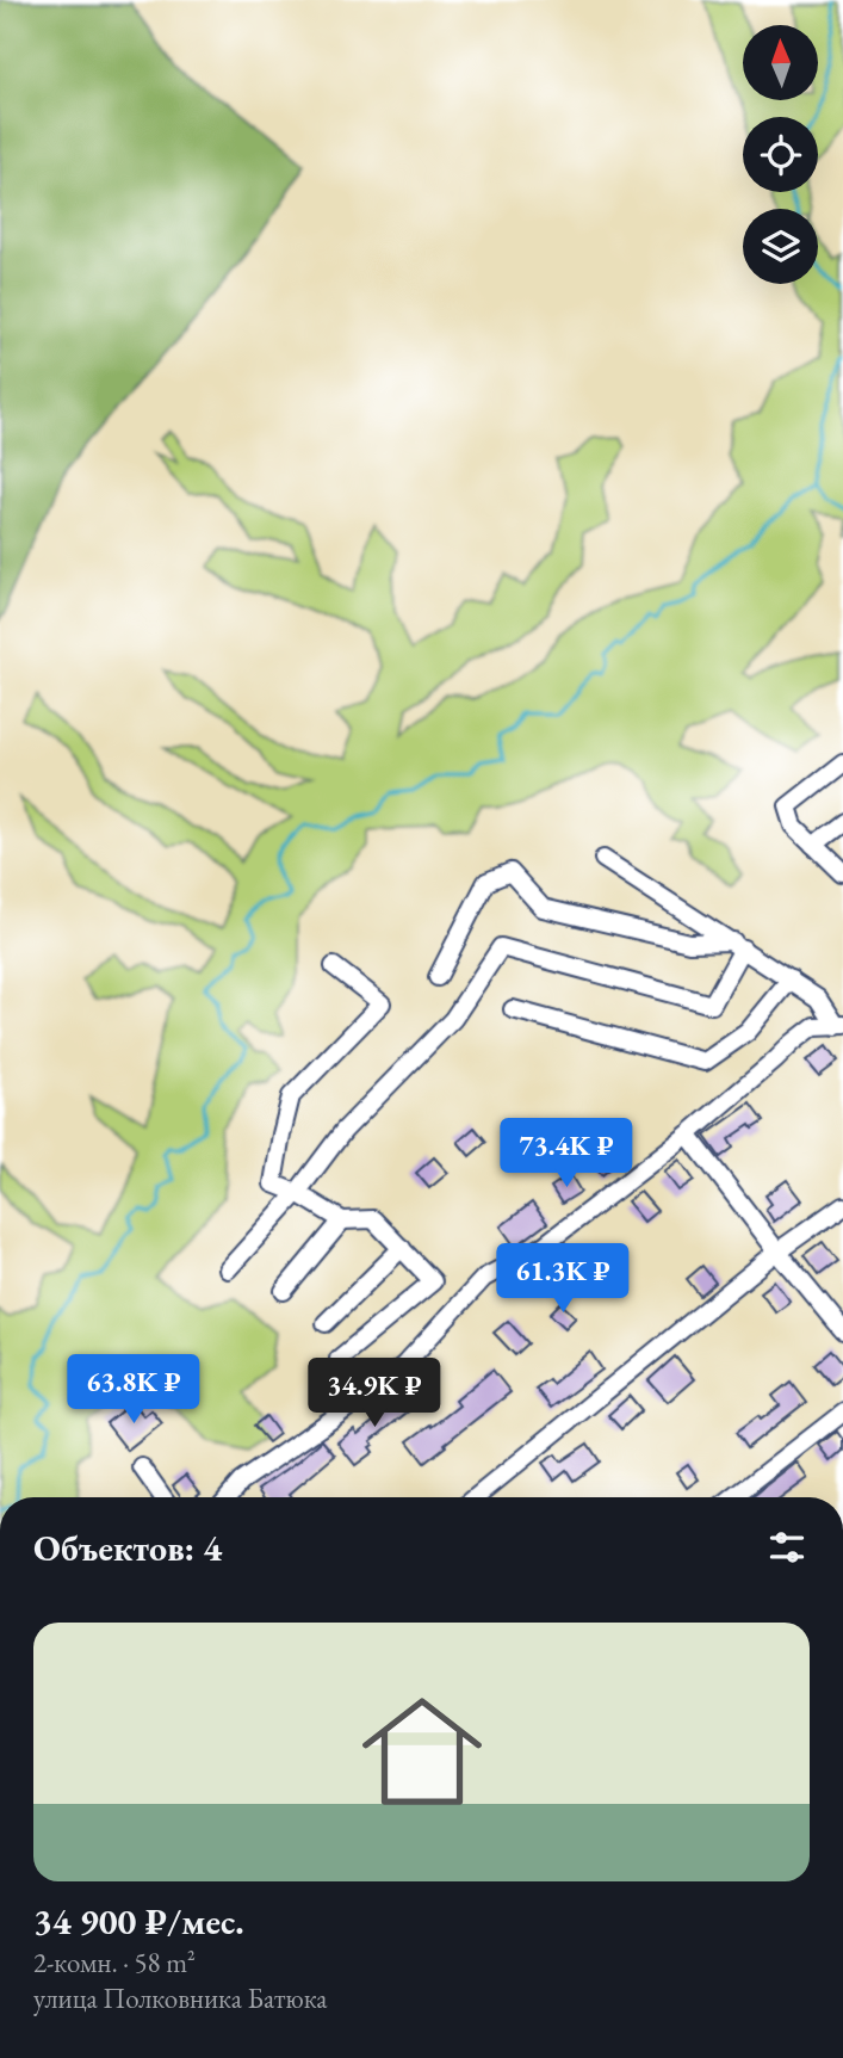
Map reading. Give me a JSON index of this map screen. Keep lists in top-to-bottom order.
{
  "north": "top",
  "page": {
    "price": [
      "73.4K ₽",
      "61.3K ₽",
      "63.8K ₽",
      "34.9K ₽"
    ],
    "heading": "Объектов: 4",
    "list": [
      {
        "name": "34 900 ₽/мес.",
        "note": "2-комн. · 58 m² · улица Полковника Батюка"
      }
    ]
  }
}
